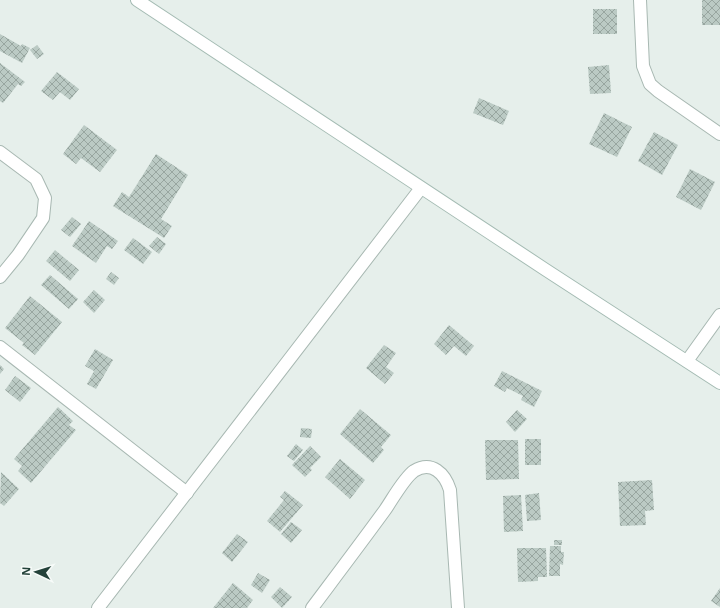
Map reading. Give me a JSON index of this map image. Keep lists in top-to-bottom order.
{
  "north": "left"
}
